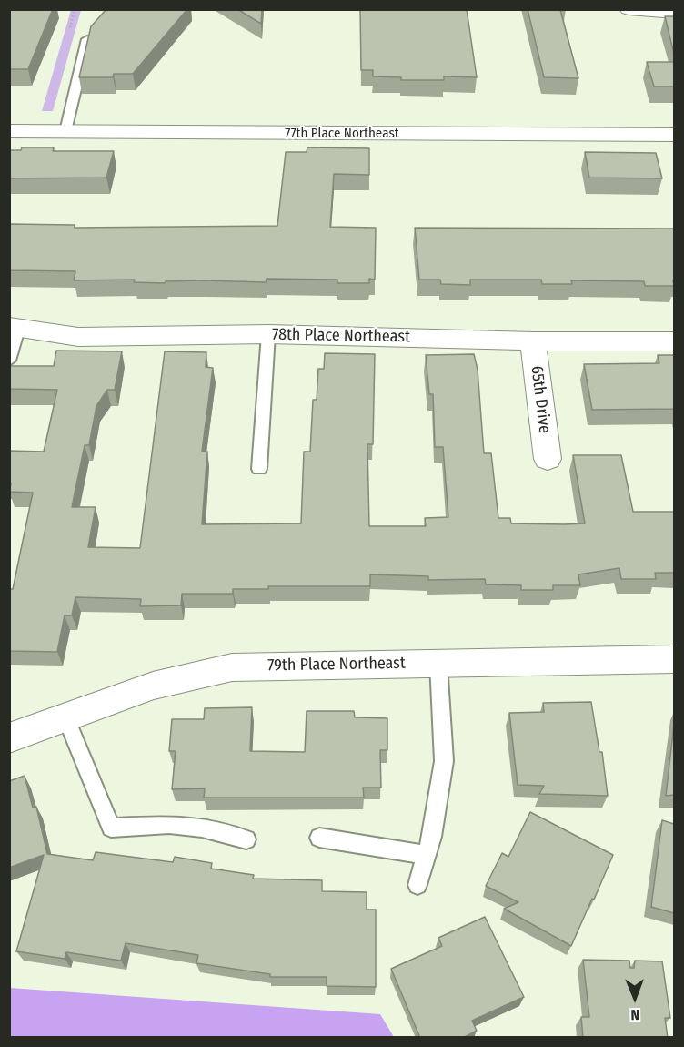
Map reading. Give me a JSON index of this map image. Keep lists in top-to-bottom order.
{
  "streets": {
    "street": [
      "77th Place Northeast",
      "78th Place Northeast",
      "65th Drive",
      "79th Place Northeast"
    ]
  },
  "crossings": [
    ["78th Place Northeast", "65th Drive"]
  ],
  "north": "bottom"
}
